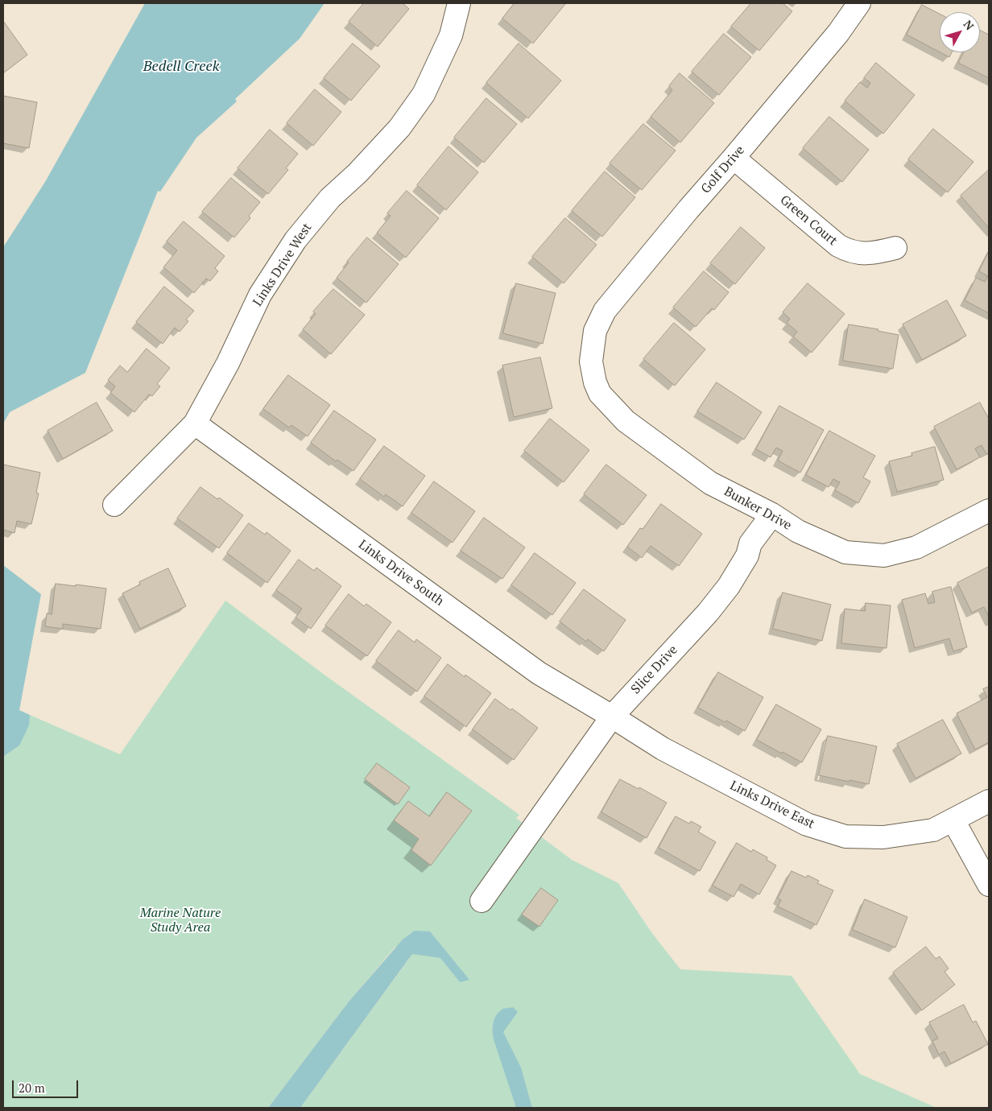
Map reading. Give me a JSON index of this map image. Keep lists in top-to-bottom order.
{
  "streets": {
    "street": [
      "Golf Drive",
      "Green Court",
      "Links Drive West",
      "Bunker Drive",
      "Links Drive South",
      "Slice Drive",
      "Links Drive East"
    ]
  },
  "crossings": [
    ["Golf Drive", "Green Court"],
    ["Golf Drive", "Bunker Drive"],
    ["Links Drive West", "Links Drive South"],
    ["Bunker Drive", "Slice Drive"],
    ["Links Drive South", "Slice Drive"],
    ["Links Drive South", "Links Drive East"],
    ["Slice Drive", "Links Drive East"]
  ],
  "water": ["Bedell Creek"],
  "parks": ["Marine Nature Study Area"],
  "scale_bar": "20 m",
  "north": "top right"
}
